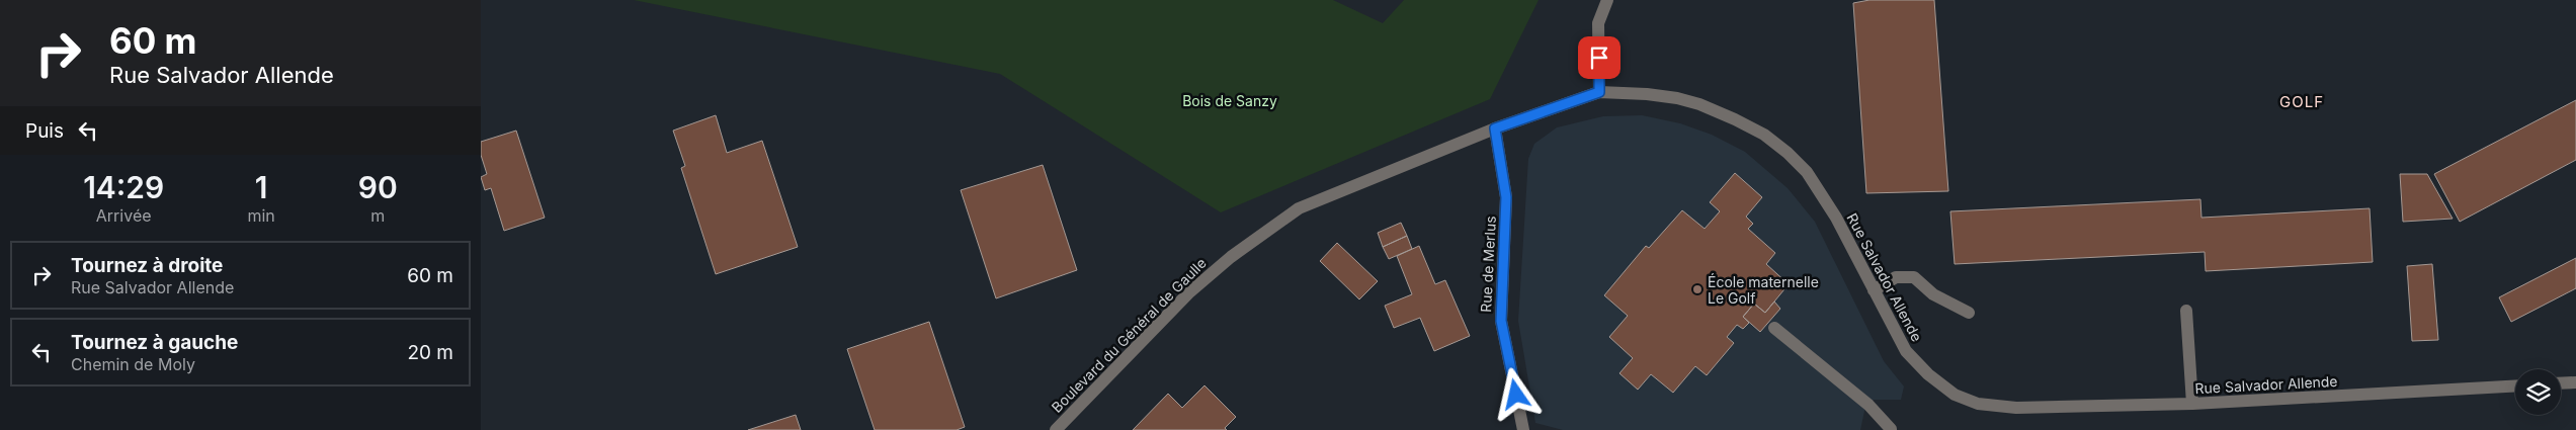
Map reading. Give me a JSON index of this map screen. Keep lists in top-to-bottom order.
{
  "streets": {
    "street": ["Rue de Merlus", "Rue Salvador Allende", "Boulevard du Général de Gaulle"]
  },
  "crossings": [
    ["Rue de Merlus", "Rue Salvador Allende"],
    ["Rue de Merlus", "Boulevard du Général de Gaulle"],
    ["Rue Salvador Allende", "Boulevard du Général de Gaulle"]
  ],
  "districts": ["GOLF"],
  "parks": ["Bois de Sanzy"],
  "places": ["École maternelle Le Golf"],
  "page": {
    "turn": ["60 m", "Rue Salvador Allende"],
    "then": "Puis",
    "eta": [
      "14:29",
      "Arrivée",
      "1",
      "min",
      "90",
      "m"
    ],
    "list": [
      {
        "name": "Tournez à droite",
        "note": "Rue Salvador Allende",
        "value": "60 m"
      },
      {
        "name": "Tournez à gauche",
        "note": "Chemin de Moly",
        "value": "20 m"
      }
    ]
  }
}
